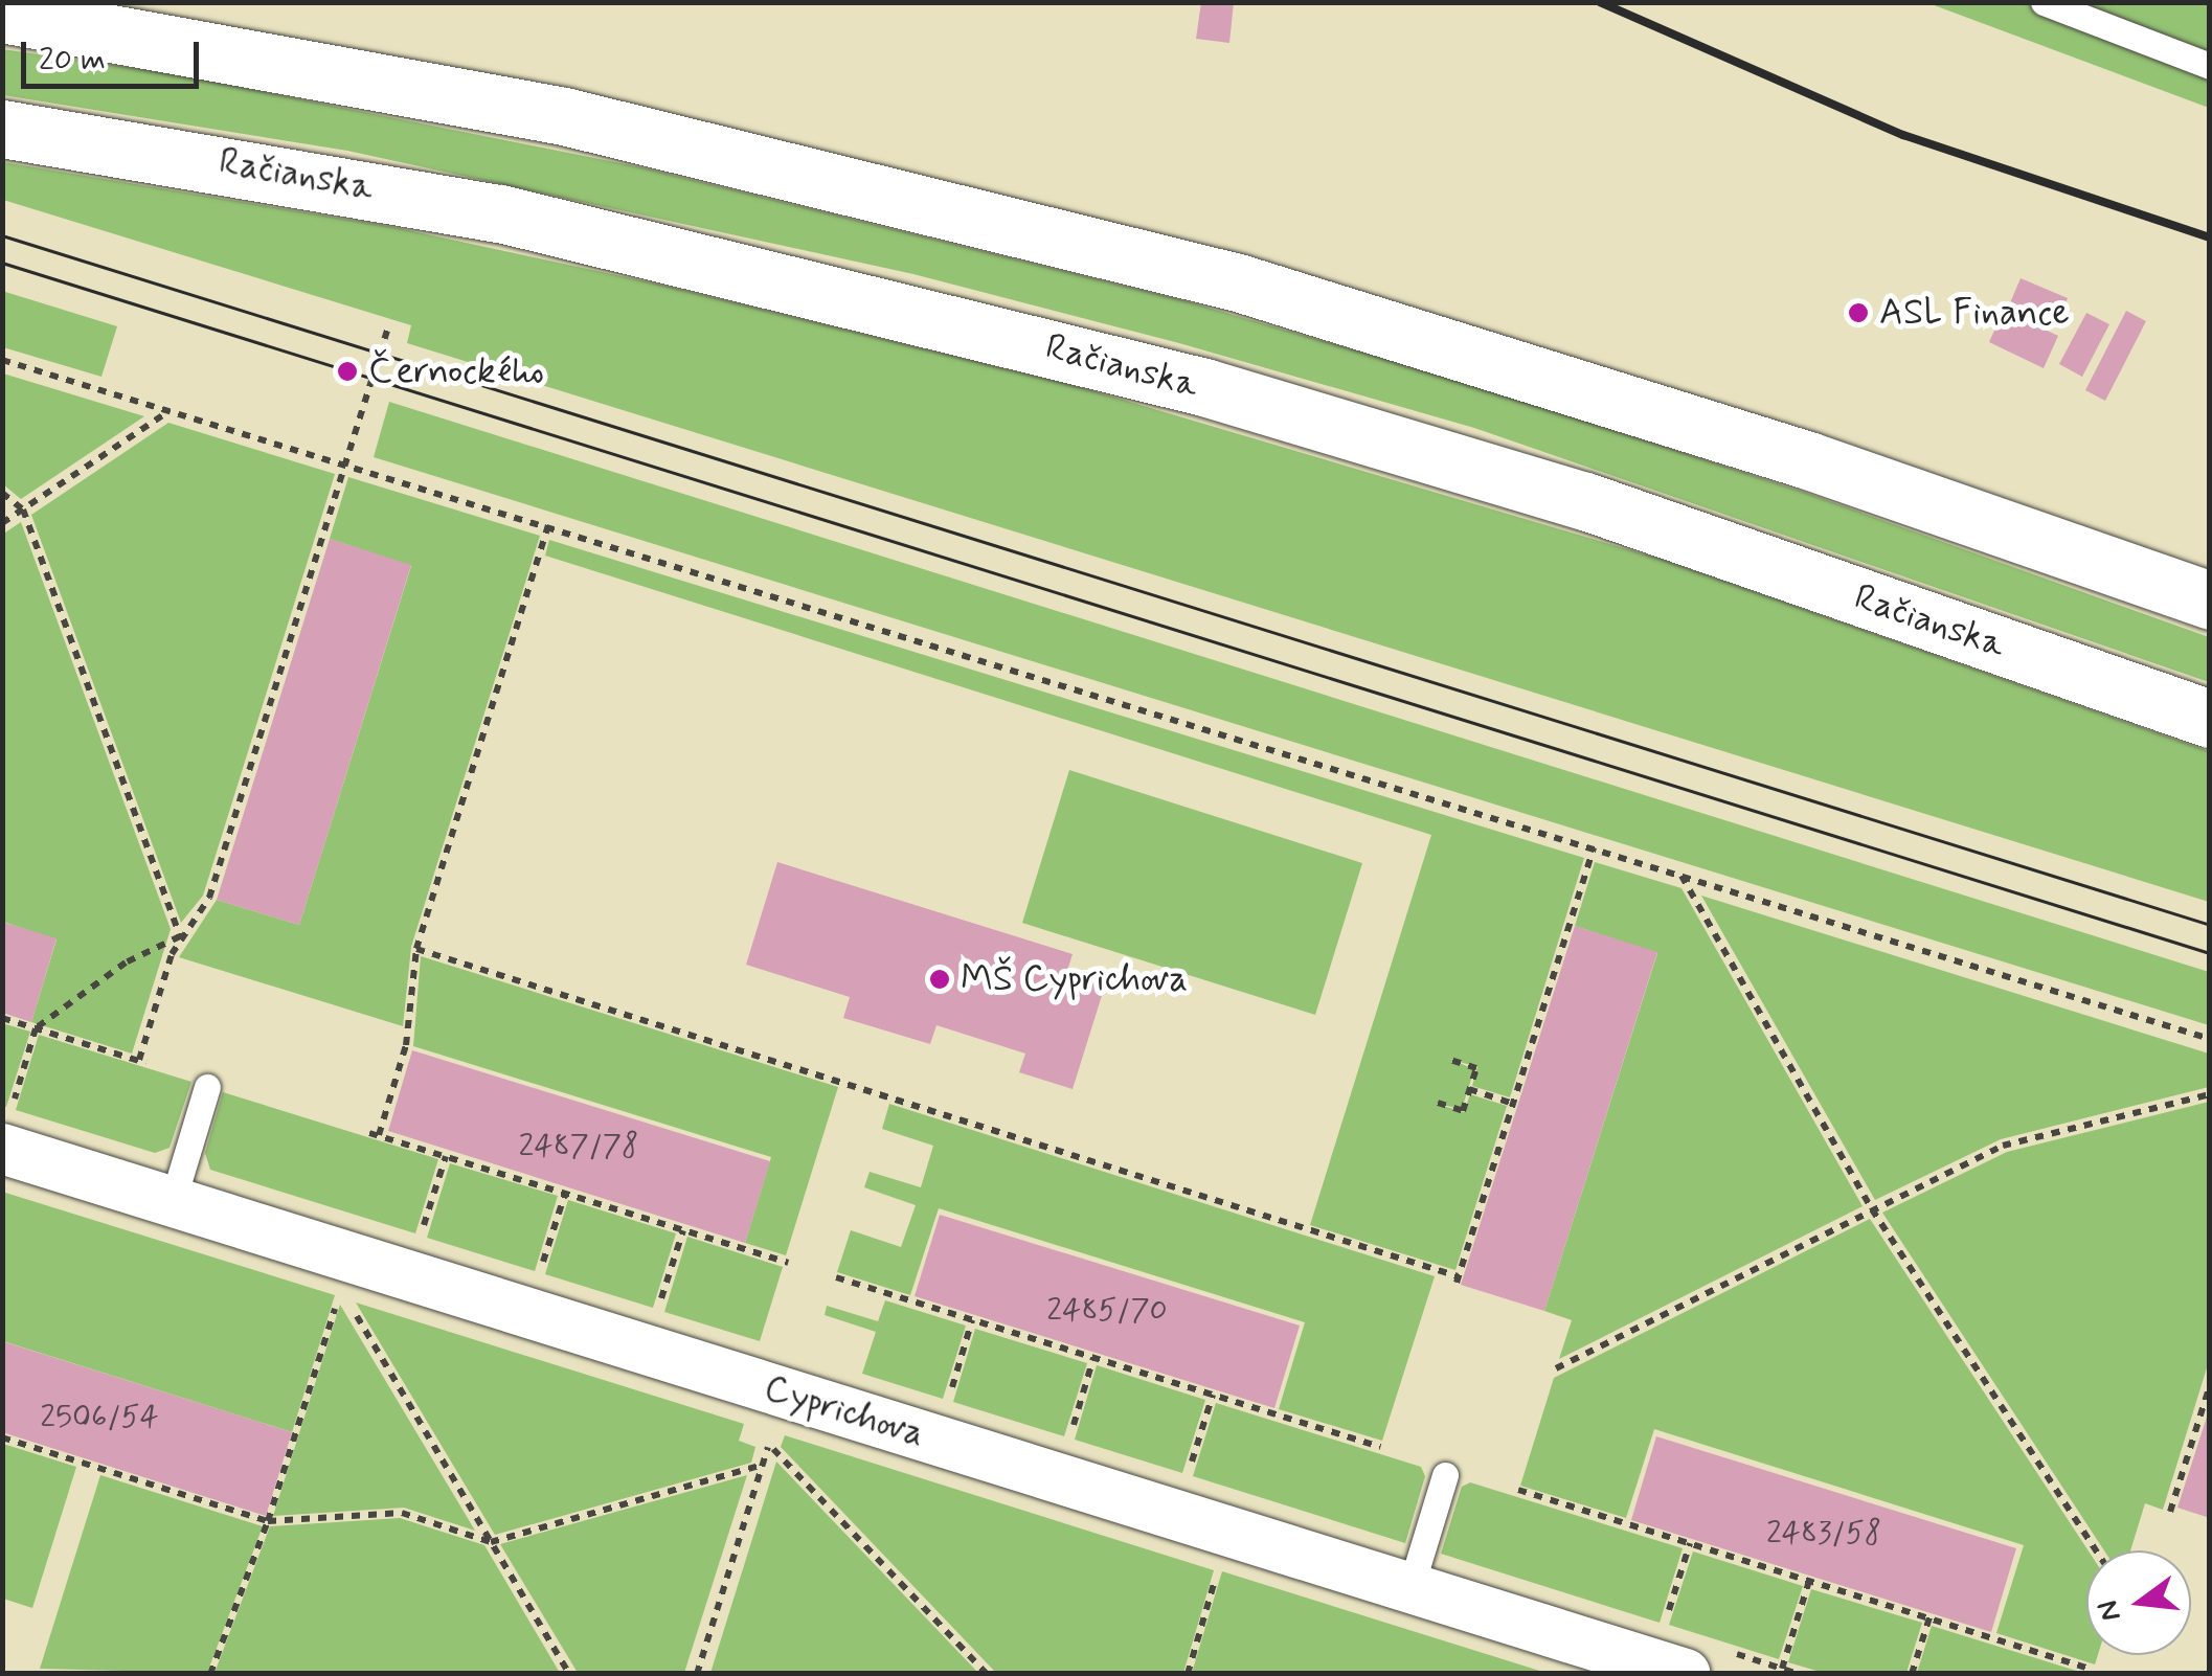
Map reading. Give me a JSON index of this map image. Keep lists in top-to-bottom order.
{
  "streets": {
    "main road": ["Račianska"],
    "street": ["Cyprichova"]
  },
  "places": ["ASL Finance", "Černockého", "MŠ Cyprichova"],
  "house_numbers": [
    "2487/78",
    "2485/70",
    "2506/54",
    "2483/58"
  ],
  "scale_bar": "20 m",
  "north": "left"
}
